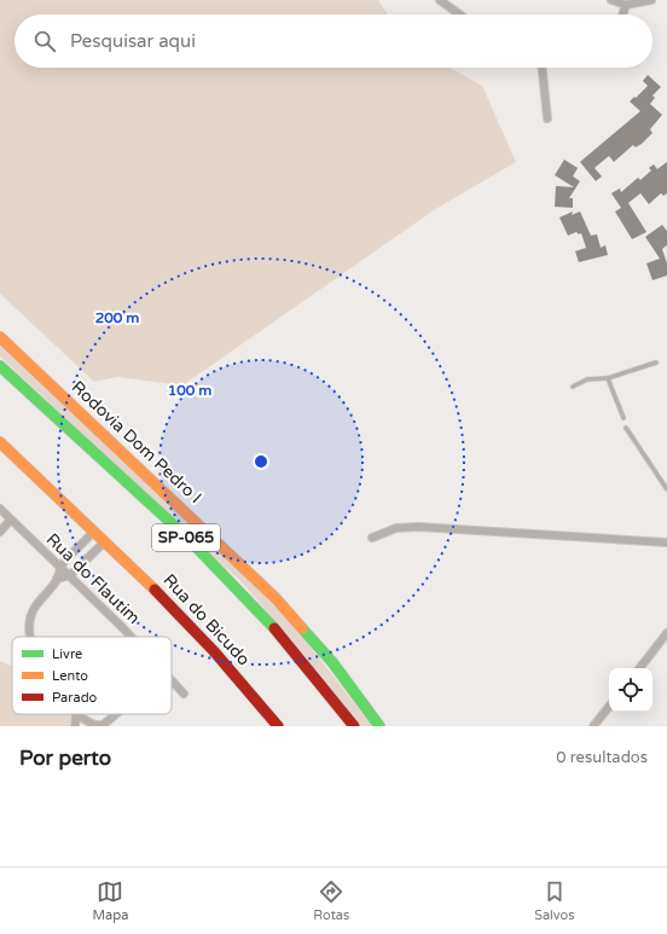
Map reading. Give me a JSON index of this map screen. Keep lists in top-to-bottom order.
{
  "streets": {
    "main road": ["Rodovia Dom Pedro I", "SP-065", "Rua do Bicudo"],
    "street": ["Rua do Flautim"]
  },
  "legend": ["Livre", "Lento", "Parado"],
  "page": {
    "search": "Pesquisar aqui",
    "heading": ["Por perto", "0 resultados"],
    "nav": ["Mapa", "Rotas", "Salvos"]
  },
  "rings": ["200 m", "100 m"]
}
